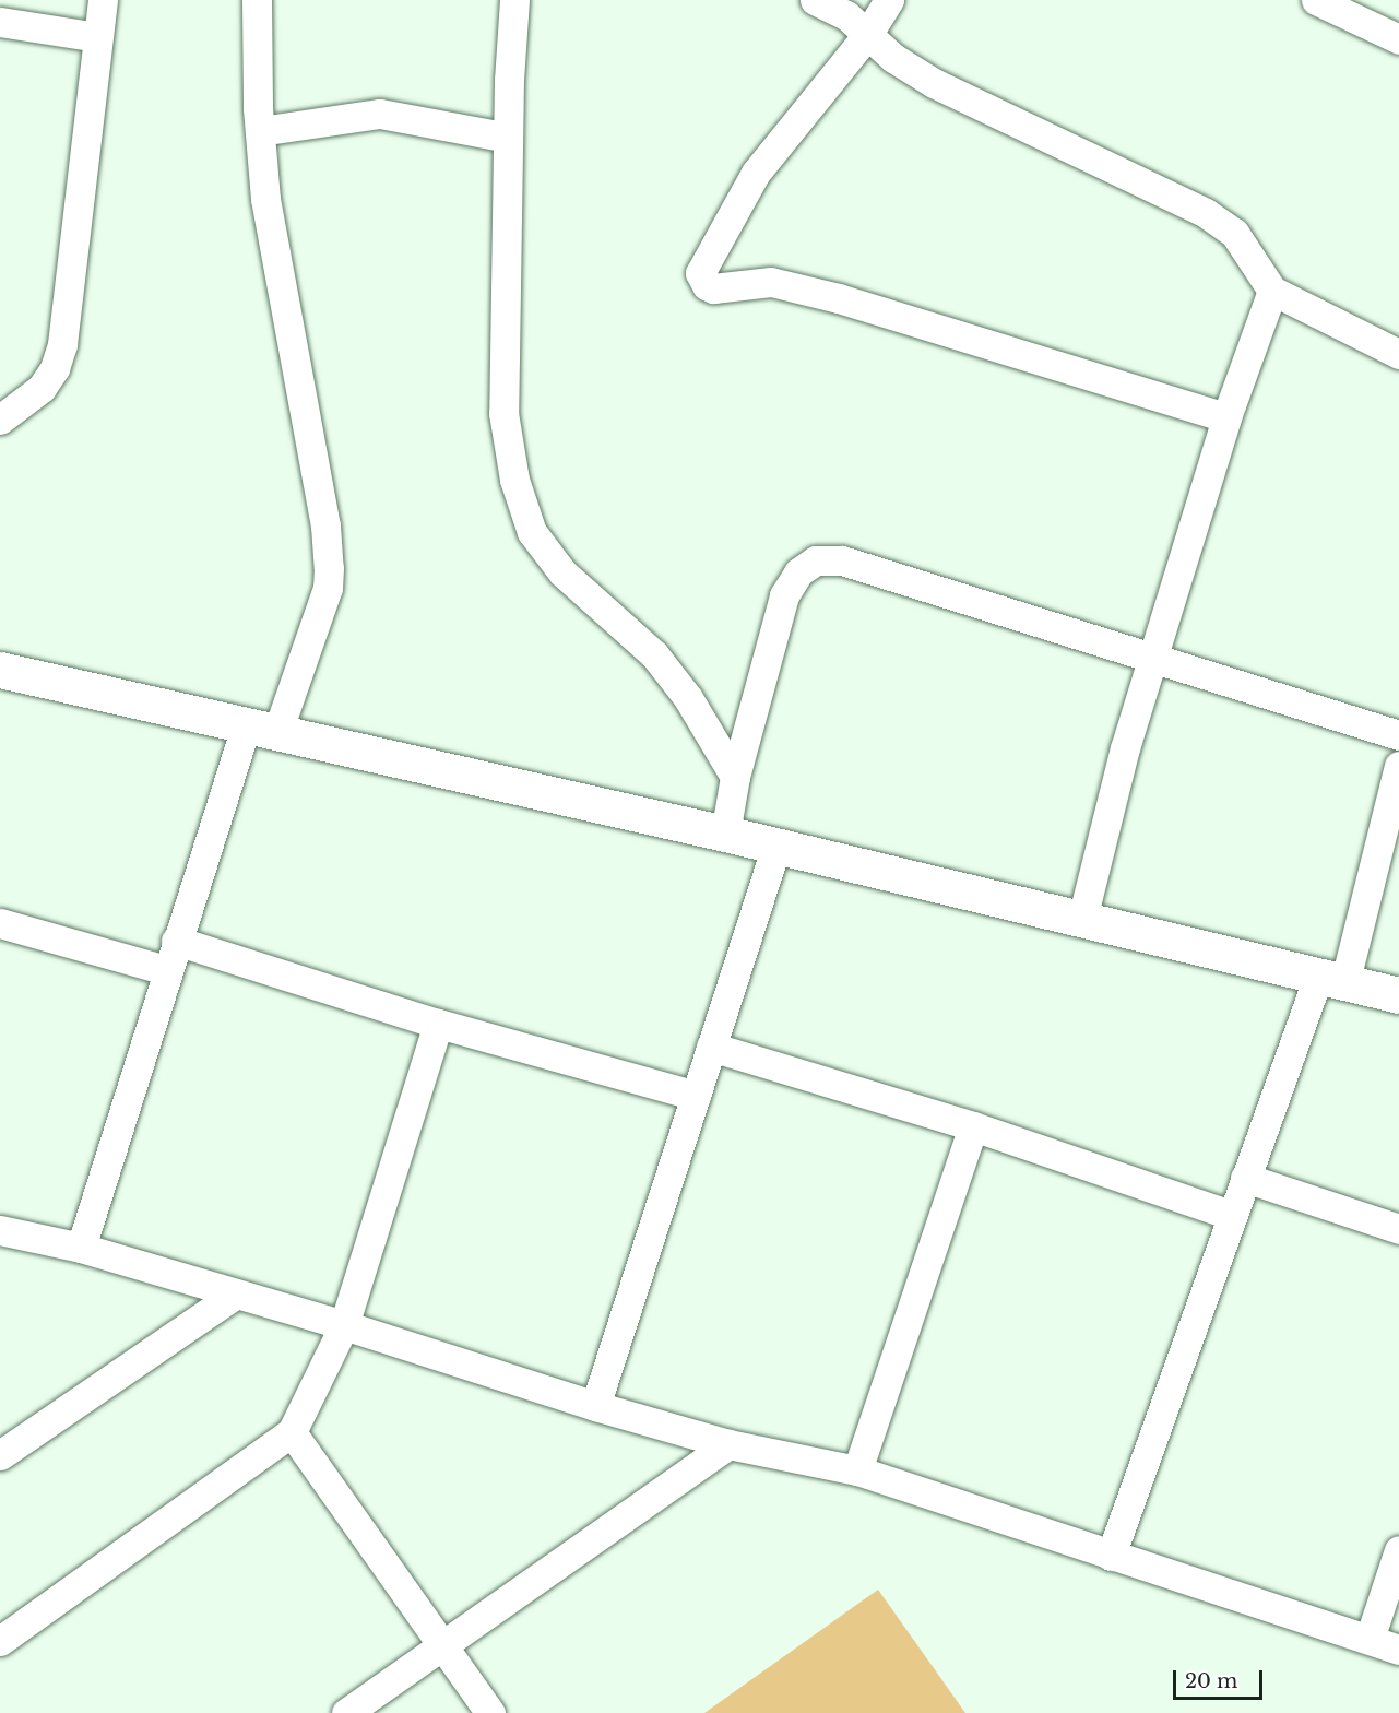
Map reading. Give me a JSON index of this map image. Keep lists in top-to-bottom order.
{
  "scale_bar": "20 m"
}
